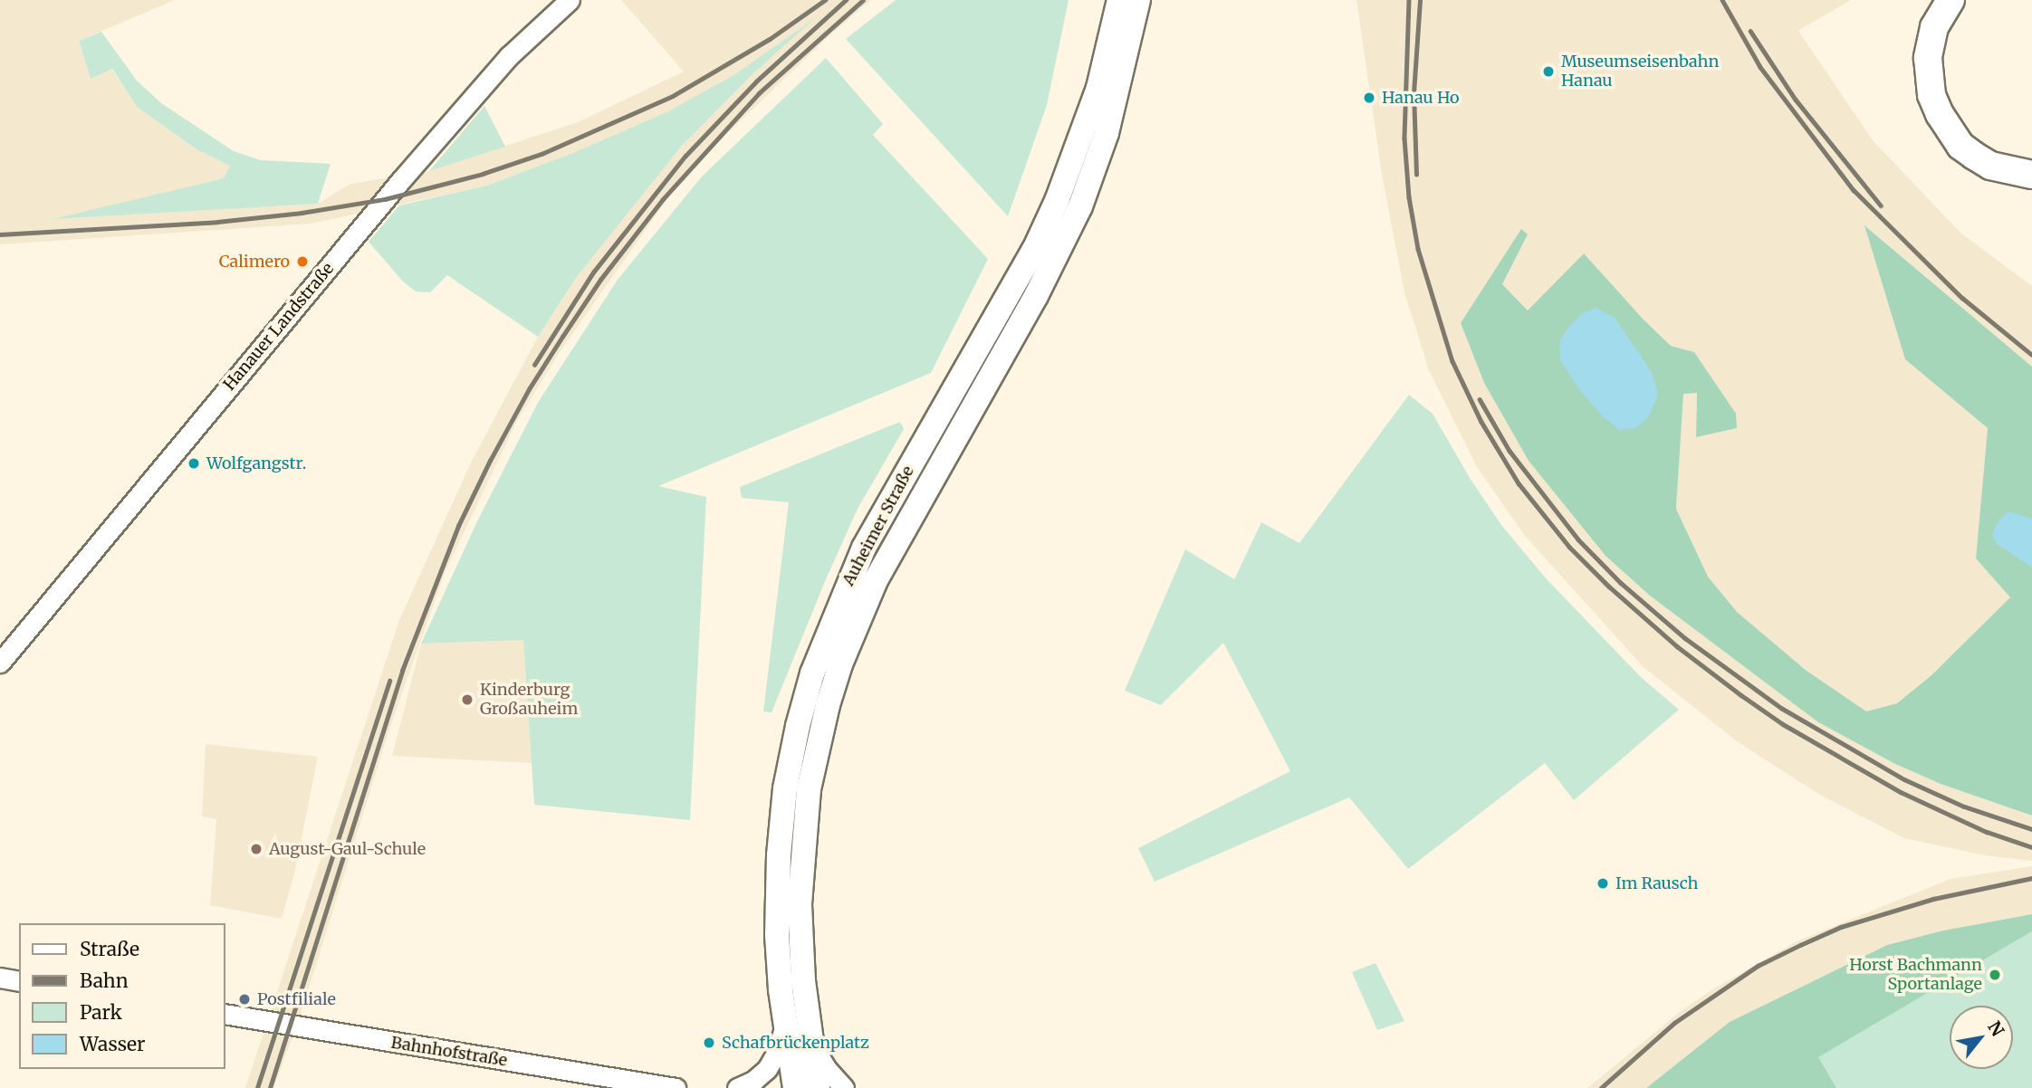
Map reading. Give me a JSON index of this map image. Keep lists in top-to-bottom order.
{
  "streets": {
    "main road": ["Auheimer Straße"],
    "street": ["Hanauer Landstraße", "Bahnhofstraße"]
  },
  "places": [
    "Museumseisenbahn Hanau",
    "Hanau Ho",
    "Calimero",
    "Wolfgangstr.",
    "Kinderburg Großauheim",
    "August-Gaul-Schule",
    "Im Rausch",
    "Horst Bachmann Sportanlage",
    "Postfiliale",
    "Schafbrückenplatz"
  ],
  "legend": [
    "Straße",
    "Bahn",
    "Park",
    "Wasser"
  ],
  "north": "top right"
}
